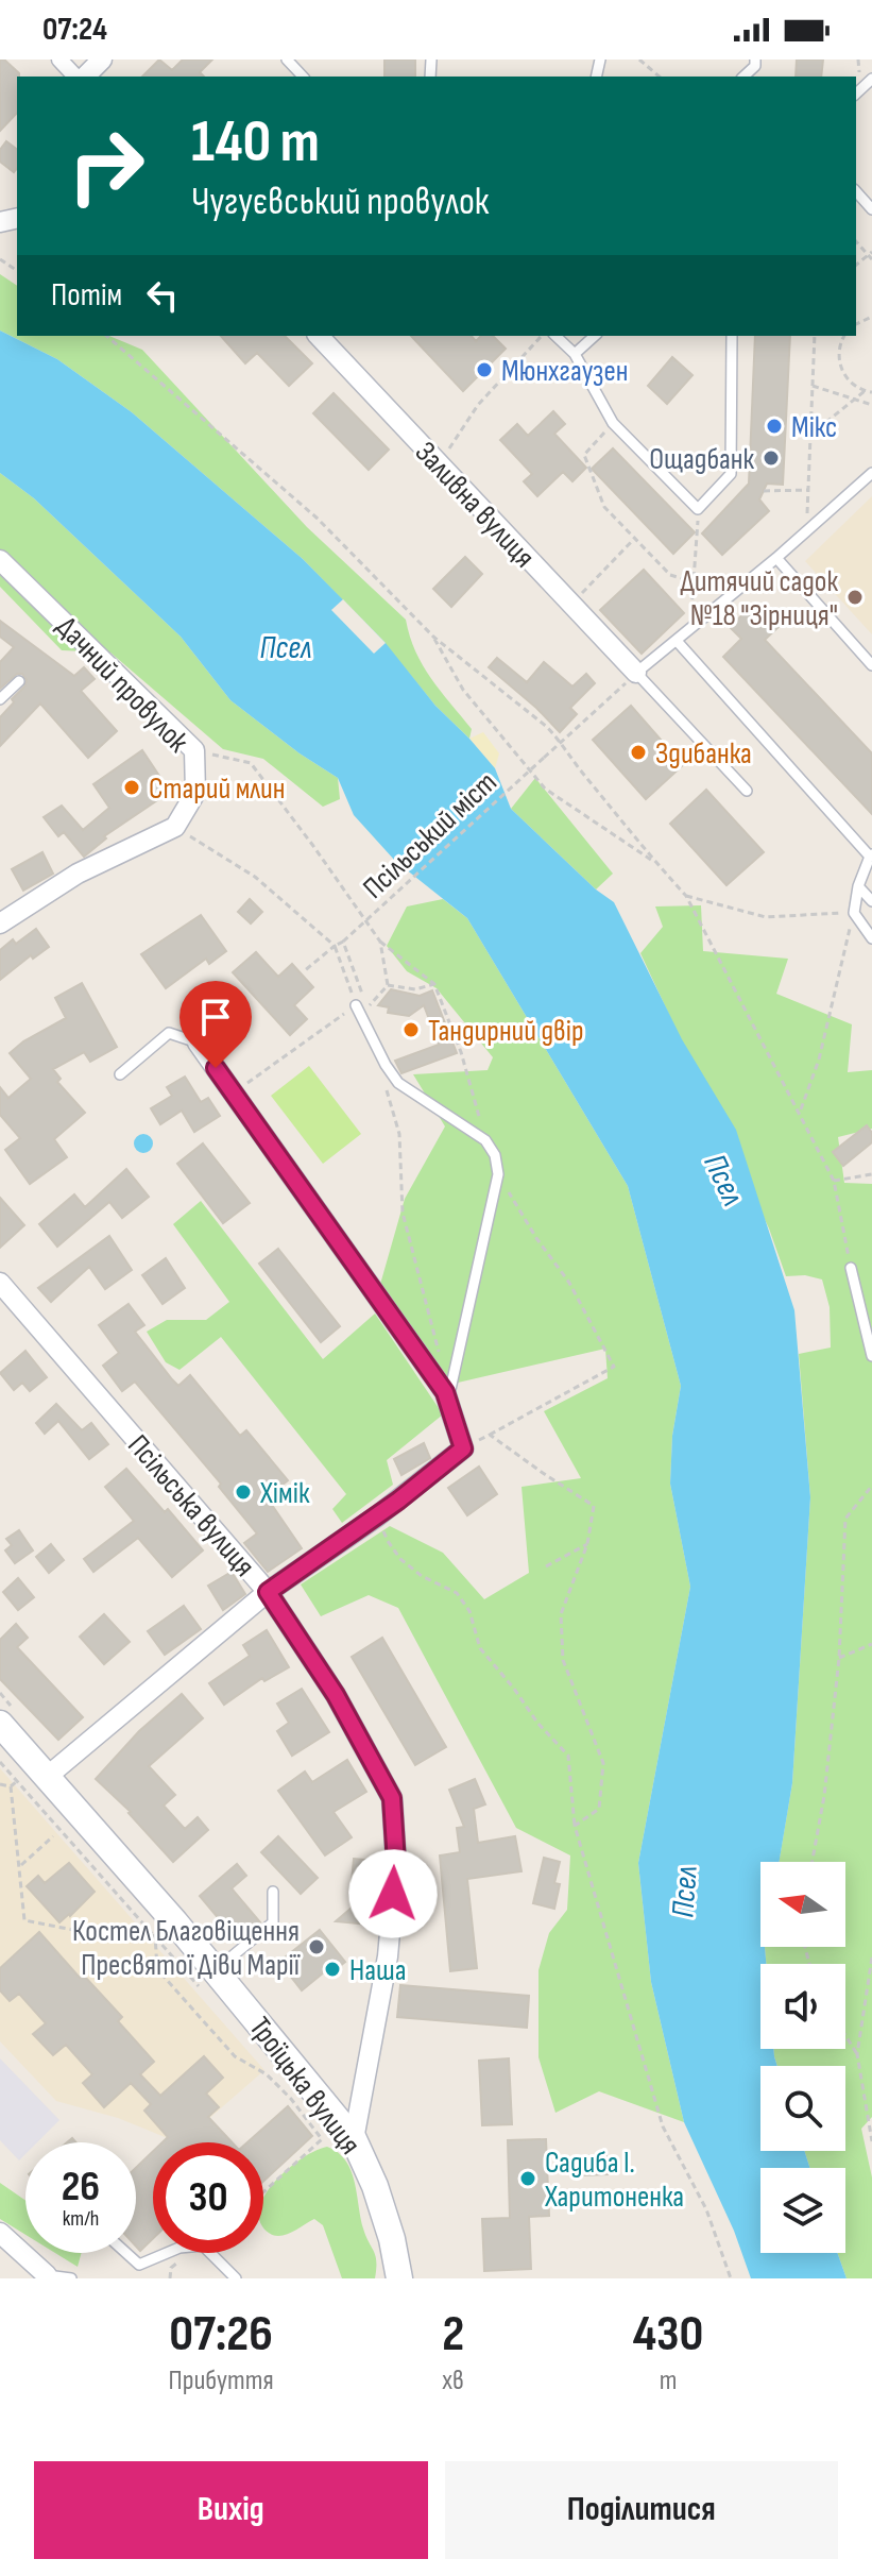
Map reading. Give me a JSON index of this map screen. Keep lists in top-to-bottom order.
{
  "streets": {
    "main road": ["Троїцька вулиця"],
    "street": ["Заливна вулиця", "Дачний провулок", "Псільська вулиця"],
    "path": ["Псільський міст"]
  },
  "crossings": [
    ["Заливна вулиця", "Псільський міст"],
    ["Псільська вулиця", "Троїцька вулиця"]
  ],
  "water": ["Псел"],
  "places": [
    "Мюнхгаузен",
    "Мікс",
    "Ощадбанк",
    "Дитячий садок №18 \"Зірниця\"",
    "Здибанка",
    "Старий млин",
    "Тандирний двір",
    "Хімік",
    "Костел Благовіщення Пресвятої Діви Марії",
    "Наша",
    "Садиба І. Харитоненка"
  ],
  "north": "left",
  "page": {
    "status": "07:24",
    "turn": ["140 m", "Чугуєвський провулок"],
    "then": "Потім",
    "speed": "26 km/h",
    "limit": "30",
    "eta": [
      "07:26",
      "Прибуття",
      "2",
      "хв",
      "430",
      "m"
    ],
    "buttons": ["Вихід", "Поділитися"]
  }
}
